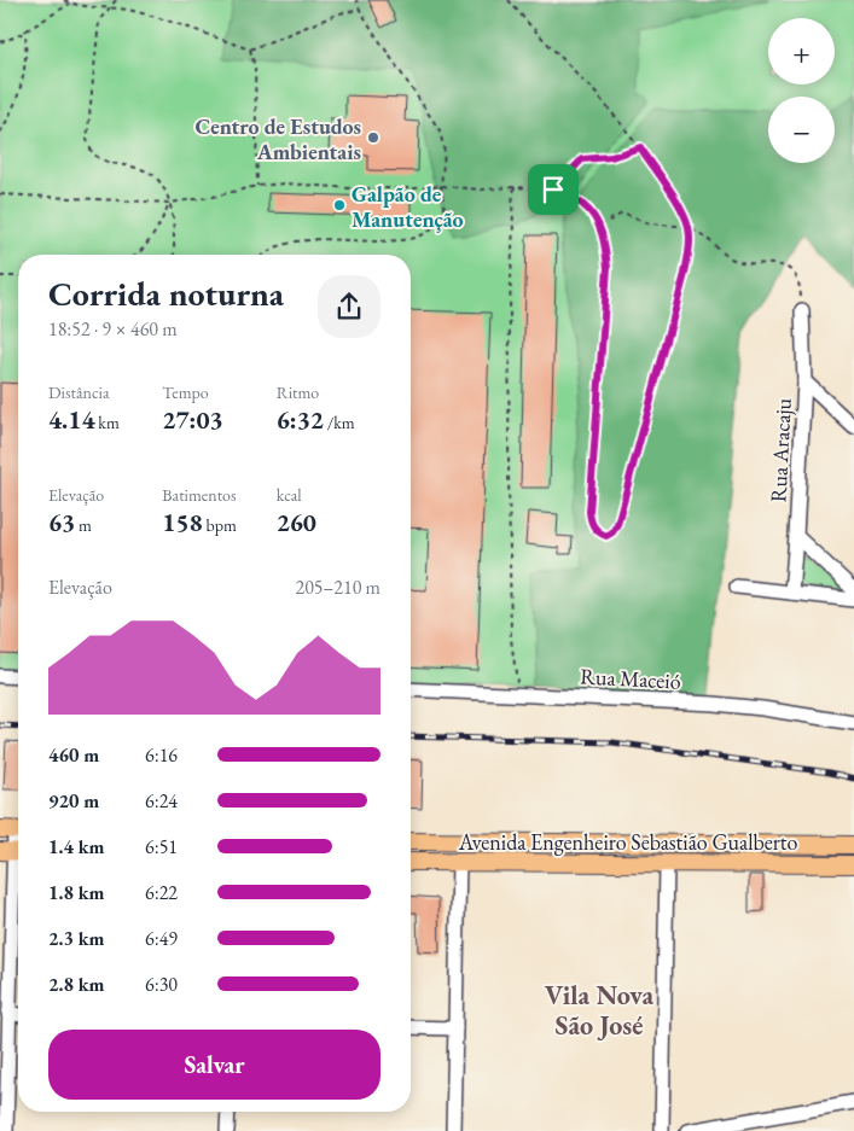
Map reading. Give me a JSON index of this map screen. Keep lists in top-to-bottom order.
{
  "streets": {
    "main road": ["Avenida Engenheiro Sebastião Gualberto"],
    "street": ["Rua Aracaju", "Rua Maceió"]
  },
  "districts": ["Vila Nova São José"],
  "places": ["Centro de Estudos Ambientais", "Galpão de Manutenção"],
  "page": {
    "map_buttons": ["+", "−"],
    "heading": ["Corrida noturna", "18:52 · 9 × 460 m"],
    "stats": [
      ["Distância", "4.14 km"],
      ["Tempo", "27:03"],
      ["Ritmo", "6:32 /km"],
      ["Elevação", "63 m"],
      ["Batimentos", "158 bpm"],
      ["kcal", "260"]
    ],
    "chart": ["Elevação", "205–210 m"],
    "list": [
      {
        "name": "460 m",
        "note": "6:16"
      },
      {
        "name": "920 m",
        "note": "6:24"
      },
      {
        "name": "1.4 km",
        "note": "6:51"
      },
      {
        "name": "1.8 km",
        "note": "6:22"
      },
      {
        "name": "2.3 km",
        "note": "6:49"
      },
      {
        "name": "2.8 km",
        "note": "6:30"
      }
    ],
    "buttons": "Salvar"
  }
}
